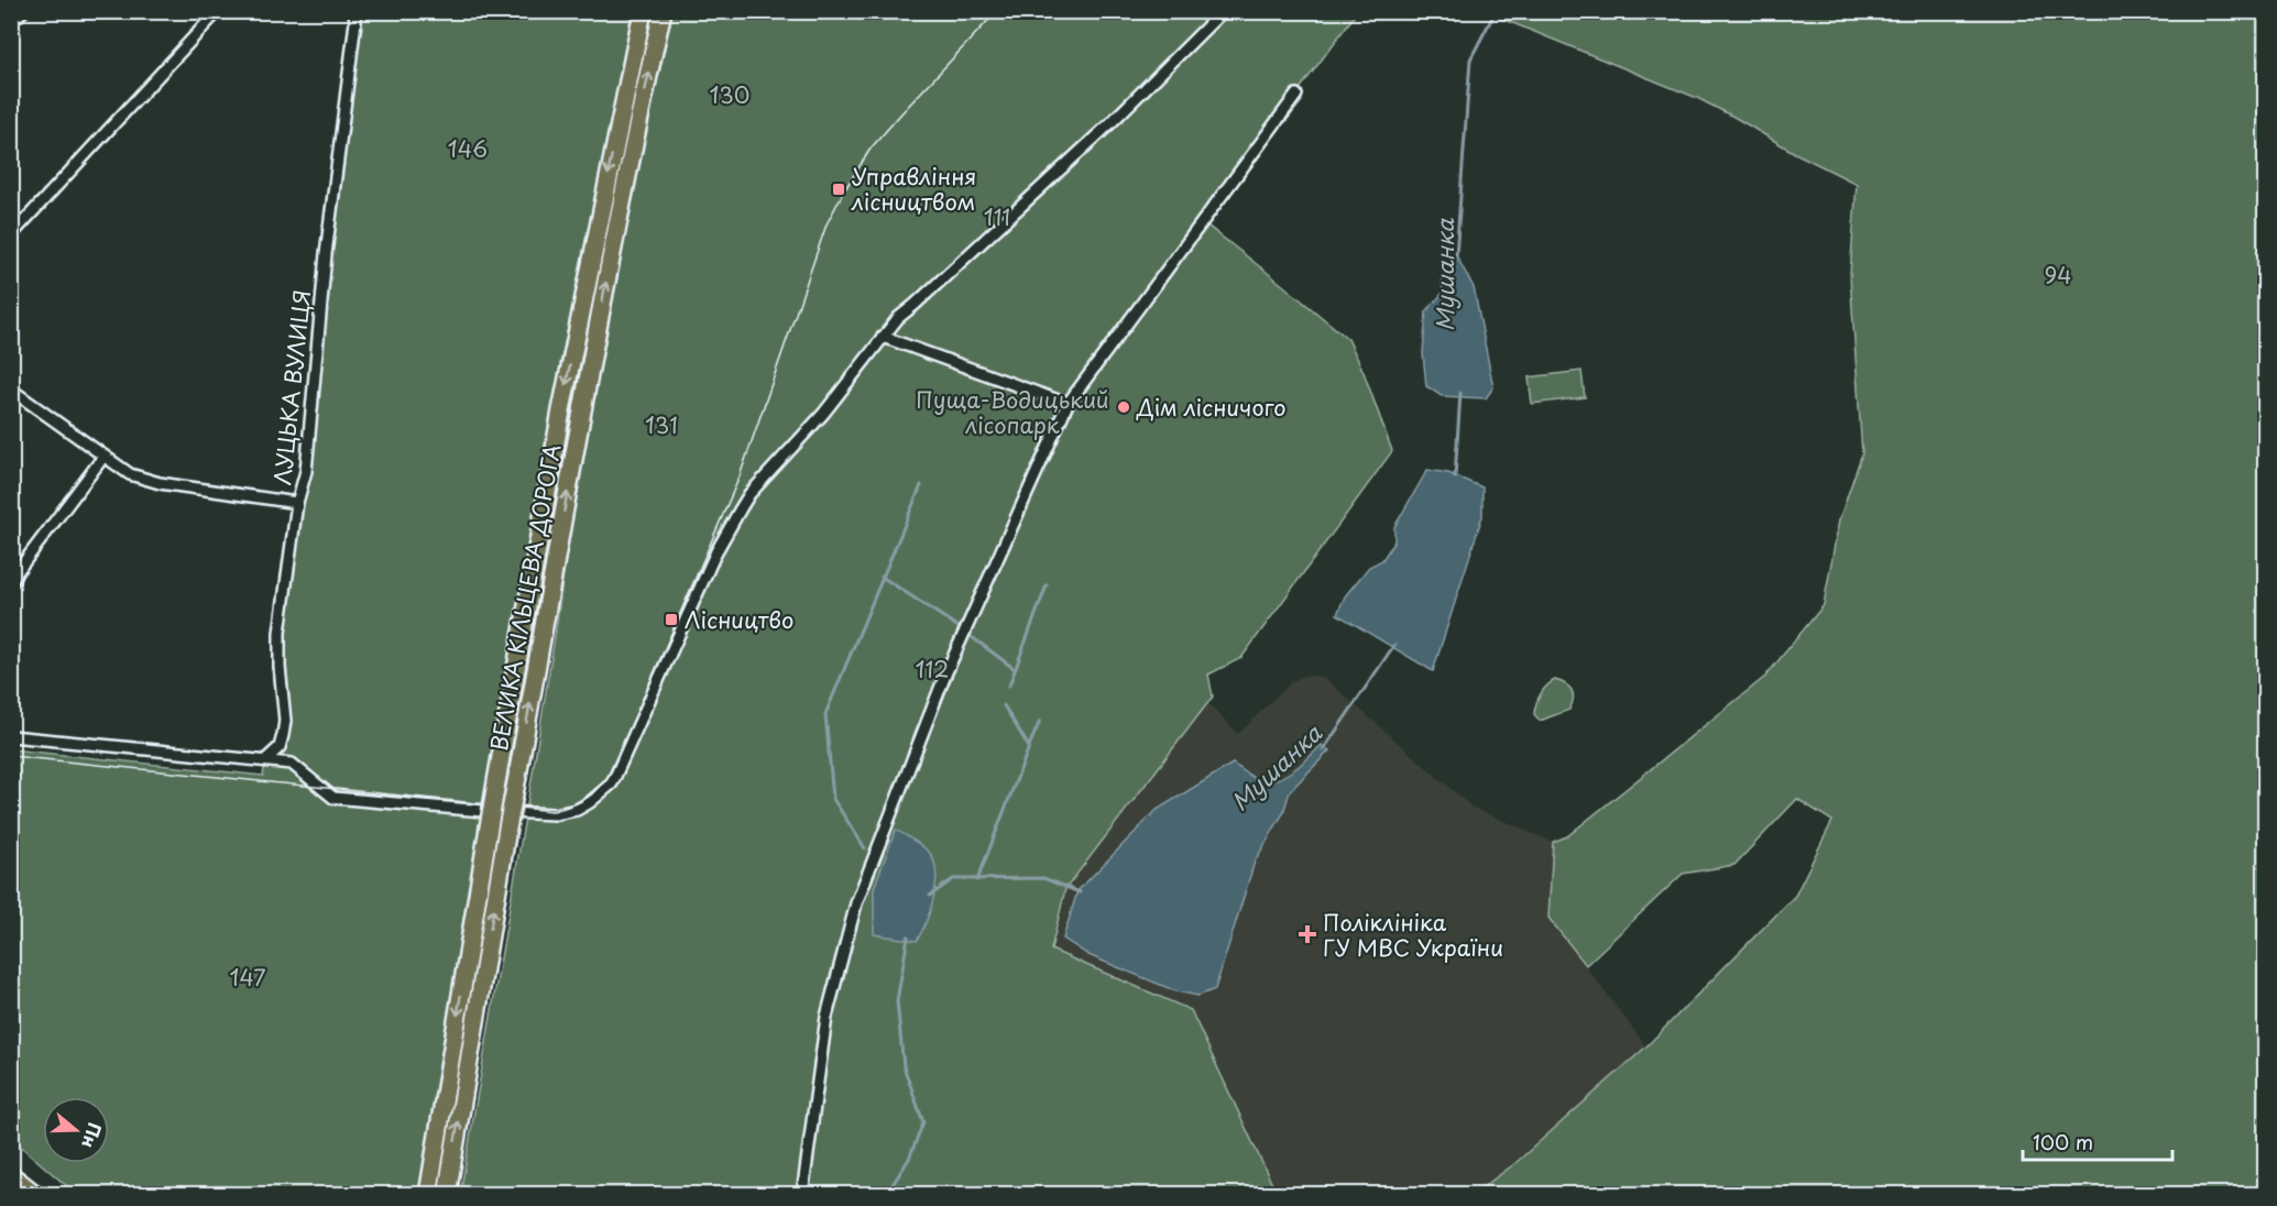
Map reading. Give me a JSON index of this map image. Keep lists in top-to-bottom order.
{
  "streets": {
    "main road": ["ВЕЛИКА КІЛЬЦЕВА ДОРОГА"],
    "street": ["ЛУЦЬКА ВУЛИЦЯ"]
  },
  "water": ["Мушанка"],
  "parks": [
    "130",
    "146",
    "111",
    "94",
    "Пуща-Водицький лісопарк",
    "131",
    "112",
    "147"
  ],
  "places": {
    "transit": ["Управління лісництвом", "Лісництво"],
    "other": ["Дім лісничого"],
    "health": ["Поліклініка ГУ МВС України"]
  },
  "scale_bar": "100 m",
  "north": "right"
}
